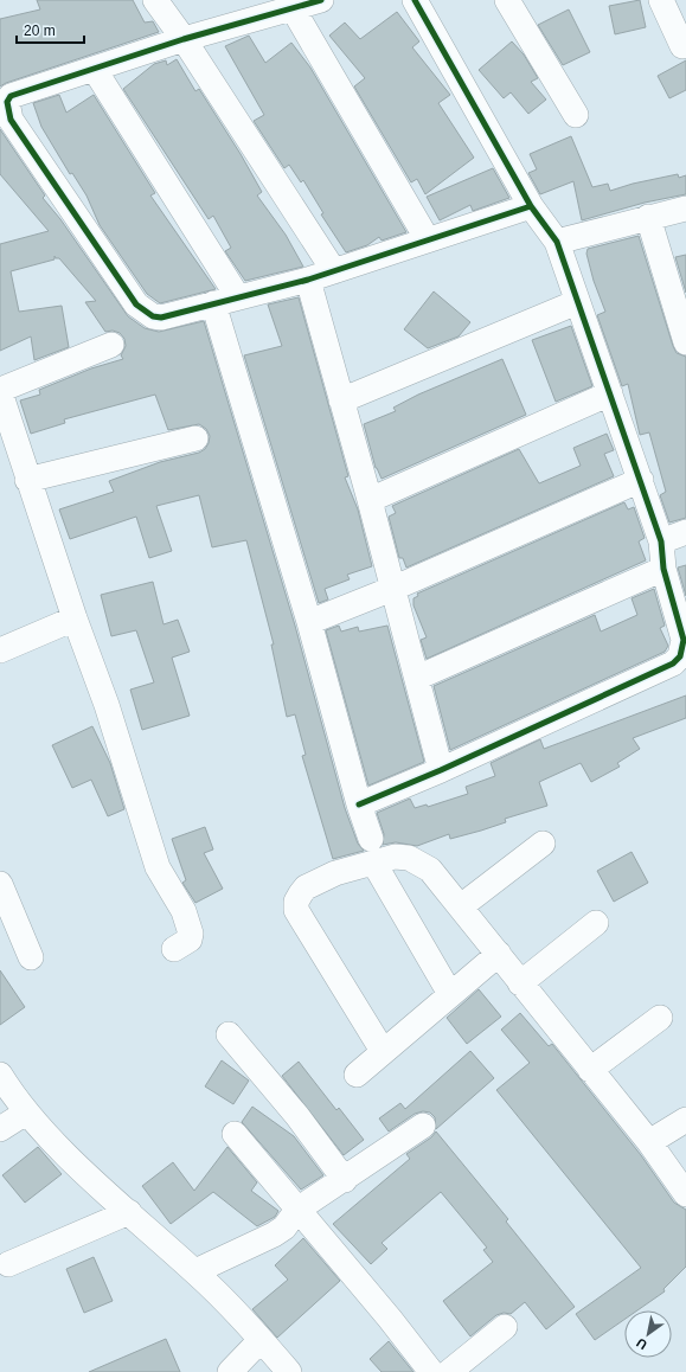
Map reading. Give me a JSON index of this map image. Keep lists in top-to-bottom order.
{
  "scale_bar": "20 m",
  "north": "bottom left"
}
